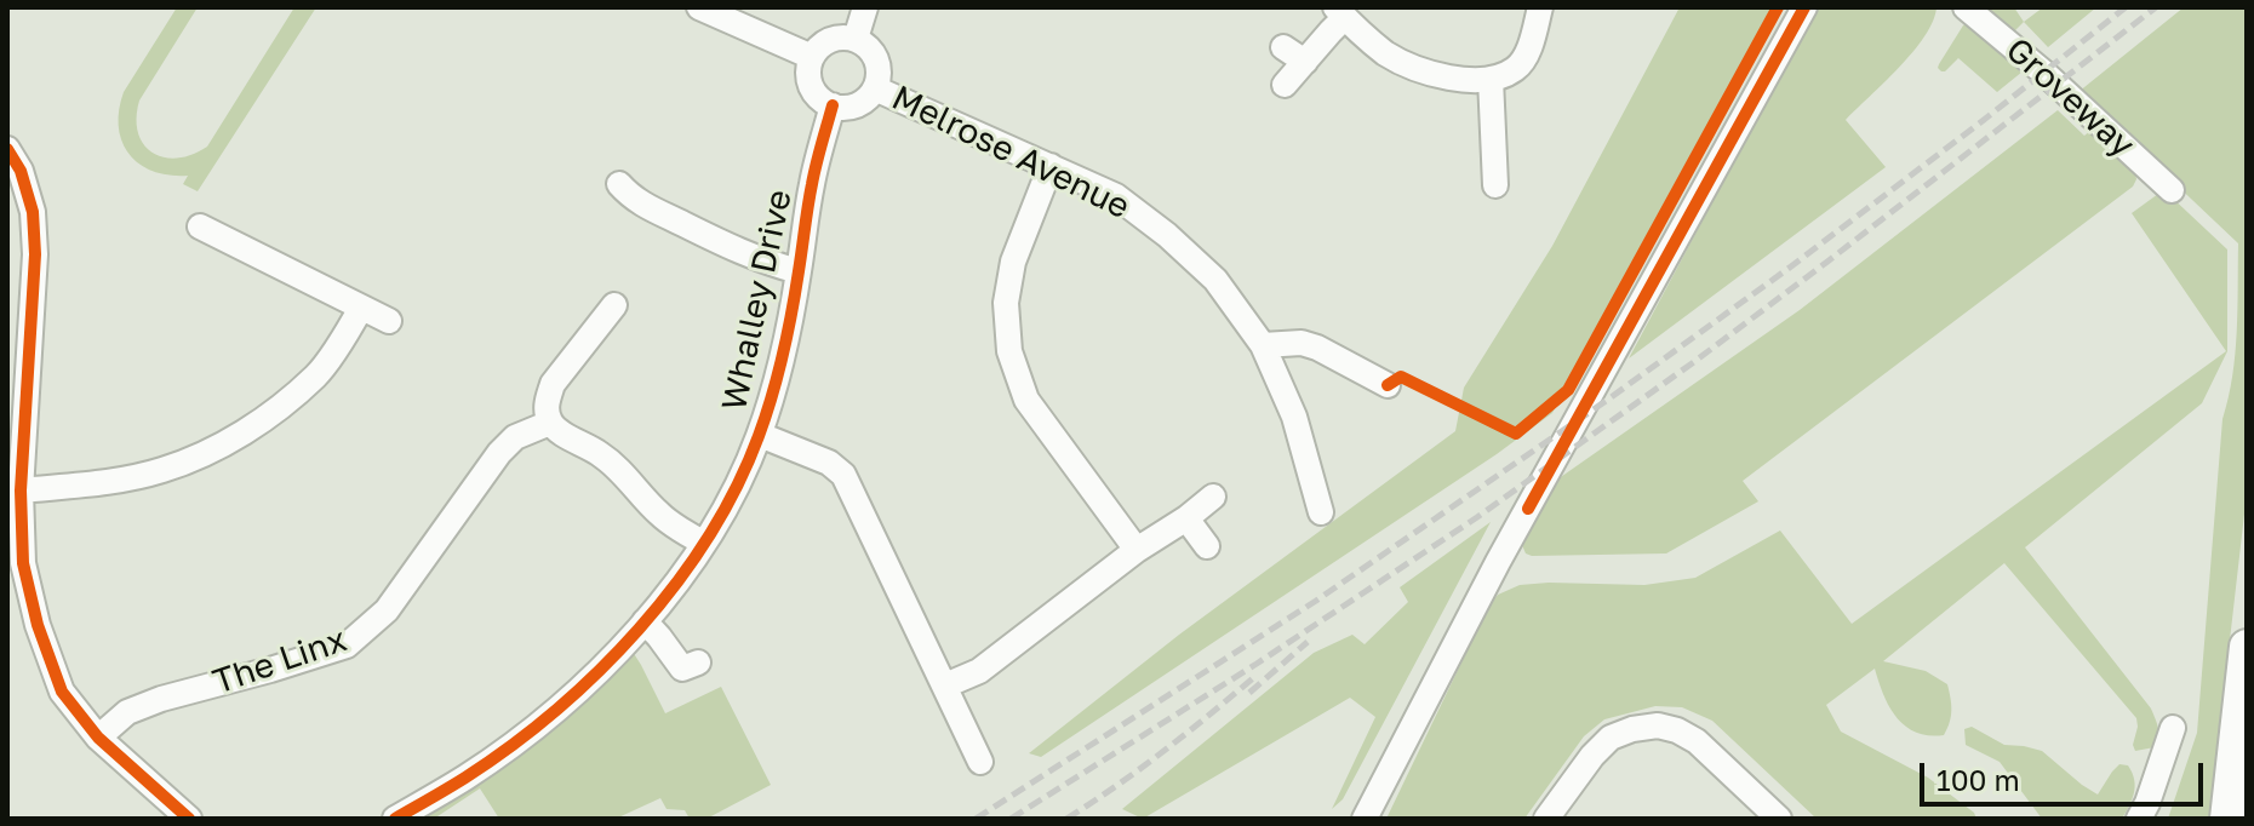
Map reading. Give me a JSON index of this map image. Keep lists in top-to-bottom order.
{
  "streets": {
    "street": [
      "Groveway",
      "Melrose Avenue",
      "Whalley Drive",
      "The Linx"
    ]
  },
  "crossings": [
    ["Melrose Avenue", "Whalley Drive"]
  ],
  "scale_bar": "100 m"
}
